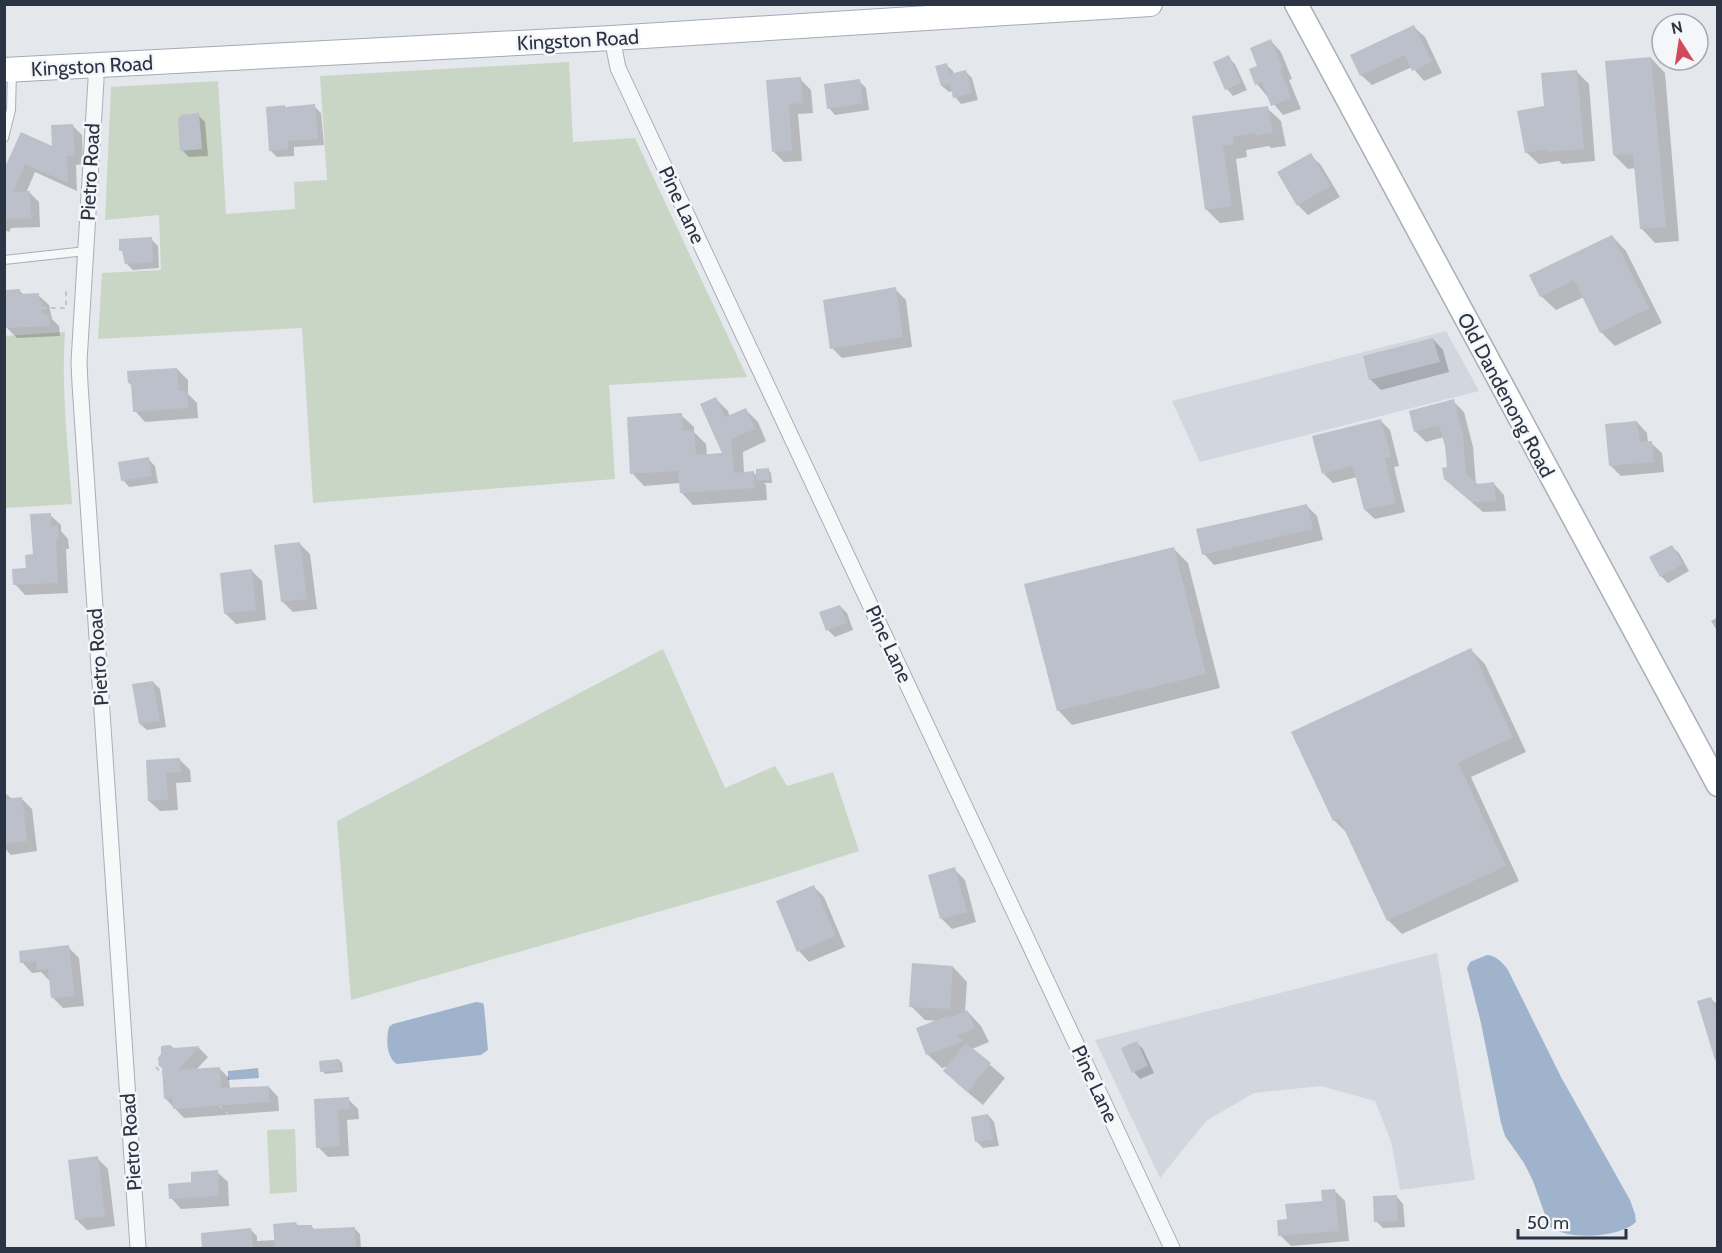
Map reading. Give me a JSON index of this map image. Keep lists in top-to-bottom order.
{
  "streets": {
    "main road": ["Kingston Road", "Old Dandenong Road"],
    "street": ["Pietro Road", "Pine Lane"]
  },
  "crossings": [
    ["Kingston Road", "Pietro Road"],
    ["Kingston Road", "Pine Lane"]
  ],
  "scale_bar": "50 m",
  "north": "top"
}
